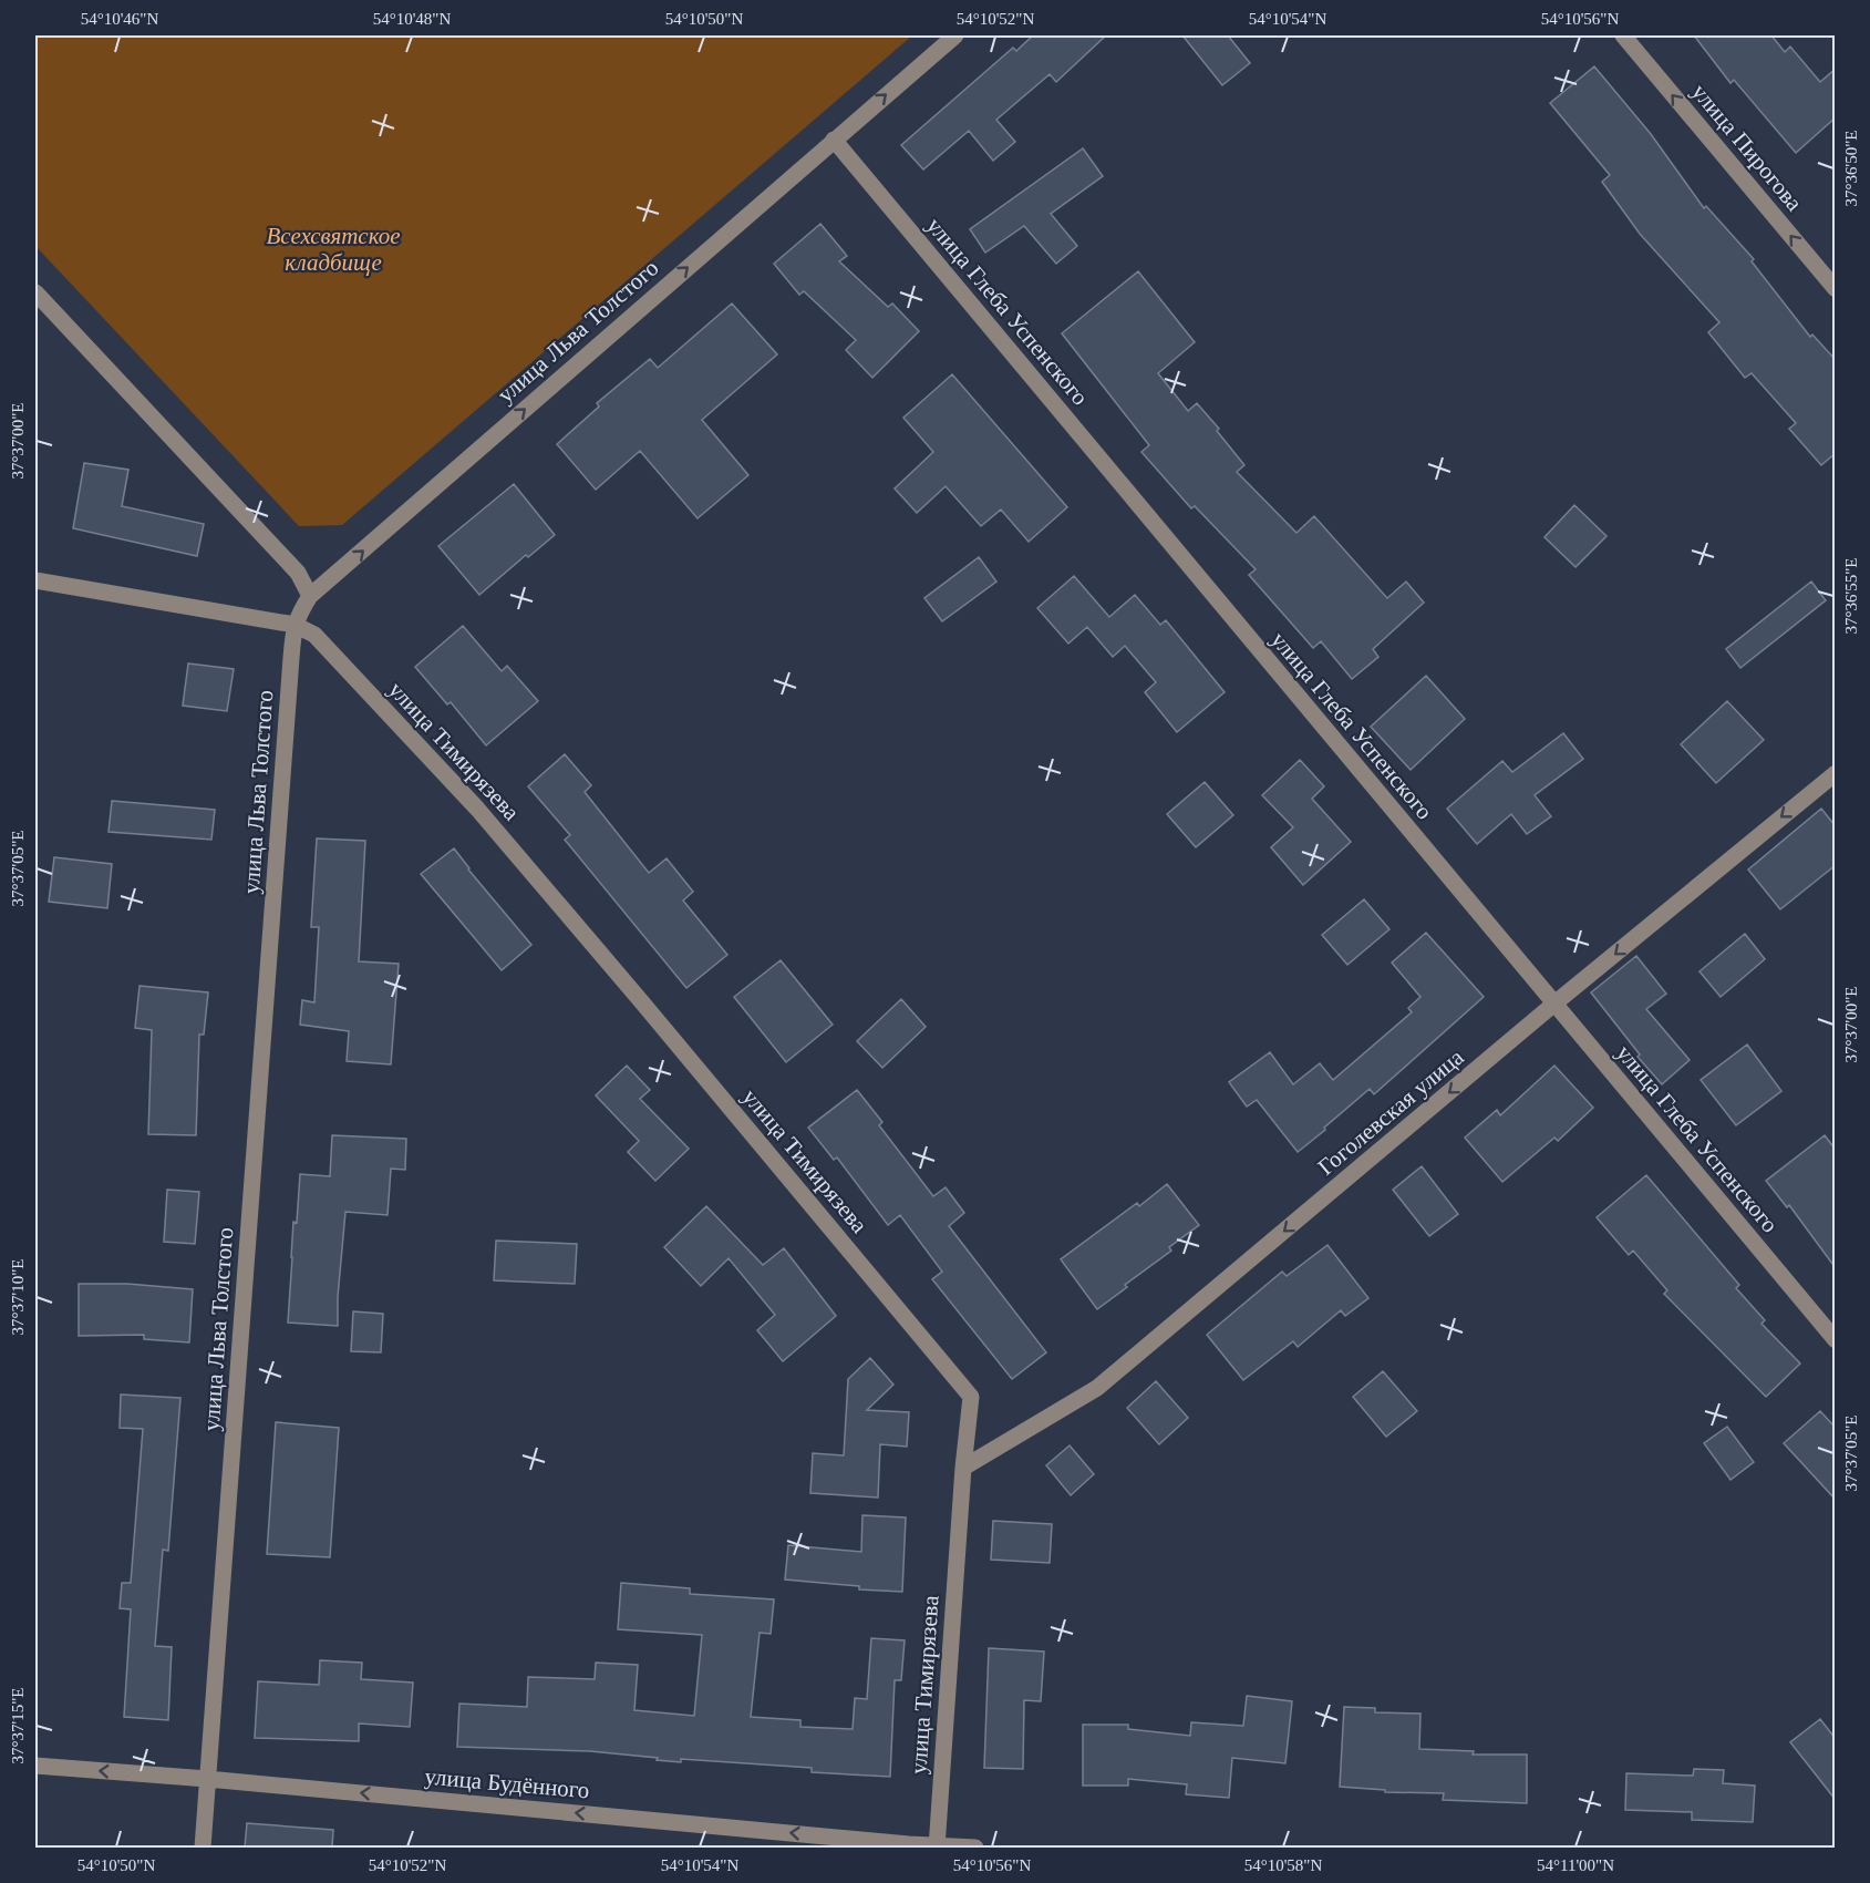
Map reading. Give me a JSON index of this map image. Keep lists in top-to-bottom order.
{
  "streets": {
    "street": [
      "улица Пирогова",
      "улица Глеба Успенского",
      "улица Льва Толстого",
      "улица Тимирязева",
      "Гоголевская улица",
      "улица Будённого"
    ]
  },
  "crossings": [
    ["улица Глеба Успенского", "улица Льва Толстого"],
    ["улица Глеба Успенского", "Гоголевская улица"],
    ["улица Льва Толстого", "улица Тимирязева"],
    ["улица Льва Толстого", "улица Будённого"],
    ["улица Тимирязева", "Гоголевская улица"],
    ["улица Тимирязева", "улица Будённого"]
  ],
  "one_way": [
    "улица Пирогова",
    "улица Льва Толстого",
    "Гоголевская улица",
    "улица Будённого"
  ],
  "parks": ["Всехсвятское кладбище"],
  "coordinates": [
    "54°10'46\"N",
    "54°10'48\"N",
    "54°10'50\"N",
    "54°10'52\"N",
    "54°10'54\"N",
    "54°10'56\"N",
    "37°36'50\"E",
    "37°37'00\"E",
    "37°36'55\"E",
    "37°37'05\"E",
    "37°37'10\"E",
    "37°37'15\"E",
    "54°10'58\"N",
    "54°11'00\"N"
  ]
}
